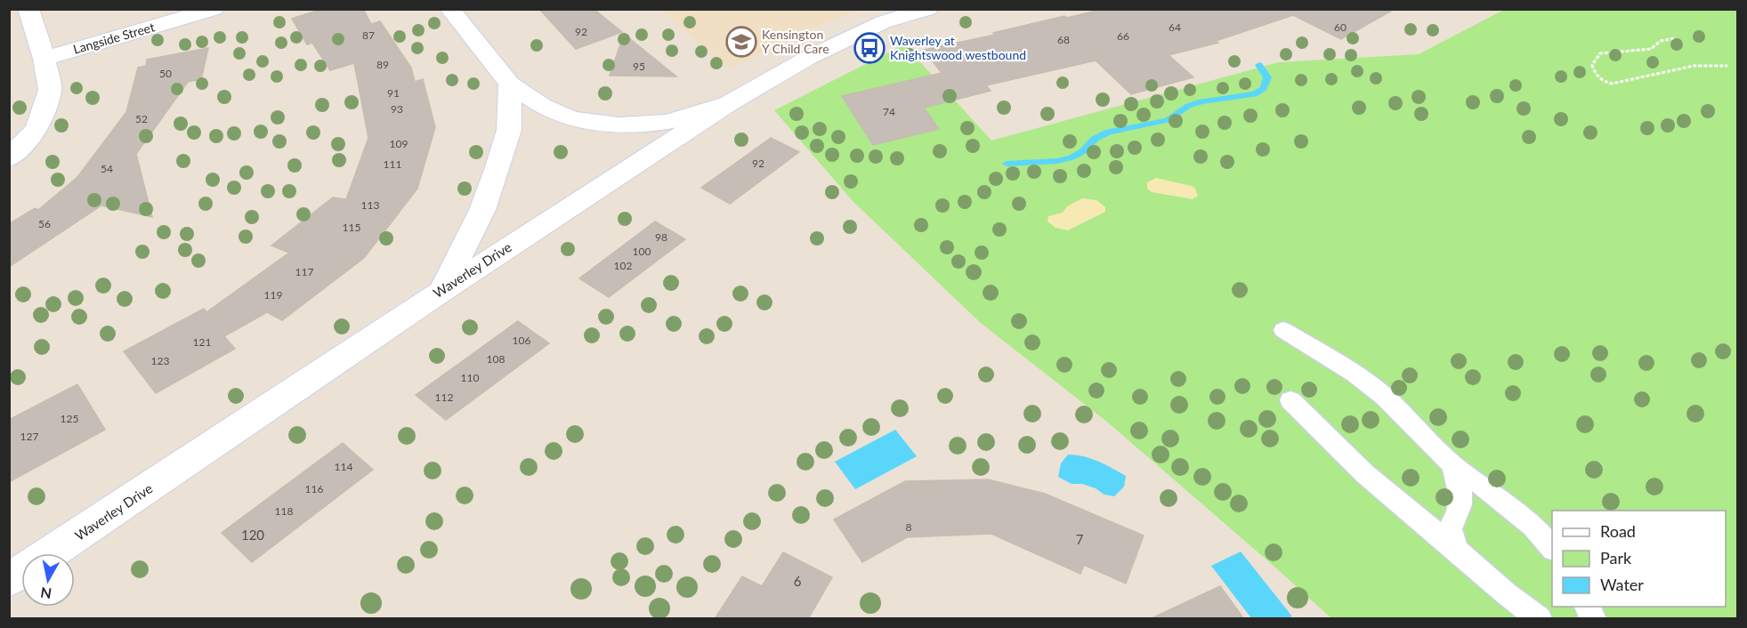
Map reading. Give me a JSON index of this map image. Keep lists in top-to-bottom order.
{
  "streets": {
    "street": ["Langside Street", "Waverley Drive"]
  },
  "places": {
    "school or university": ["Kensington Y Child Care"],
    "bus stop": ["Waverley at Knightswood westbound"]
  },
  "house_numbers": [
    "64",
    "60",
    "92",
    "87",
    "66",
    "68",
    "89",
    "95",
    "50",
    "91",
    "93",
    "74",
    "52",
    "109",
    "92",
    "111",
    "54",
    "113",
    "56",
    "115",
    "98",
    "100",
    "102",
    "117",
    "119",
    "106",
    "121",
    "108",
    "123",
    "110",
    "112",
    "125",
    "127",
    "114",
    "116",
    "118",
    "8",
    "120",
    "7",
    "6"
  ],
  "legend": ["Road", "Park", "Water"],
  "north": "bottom"
}
